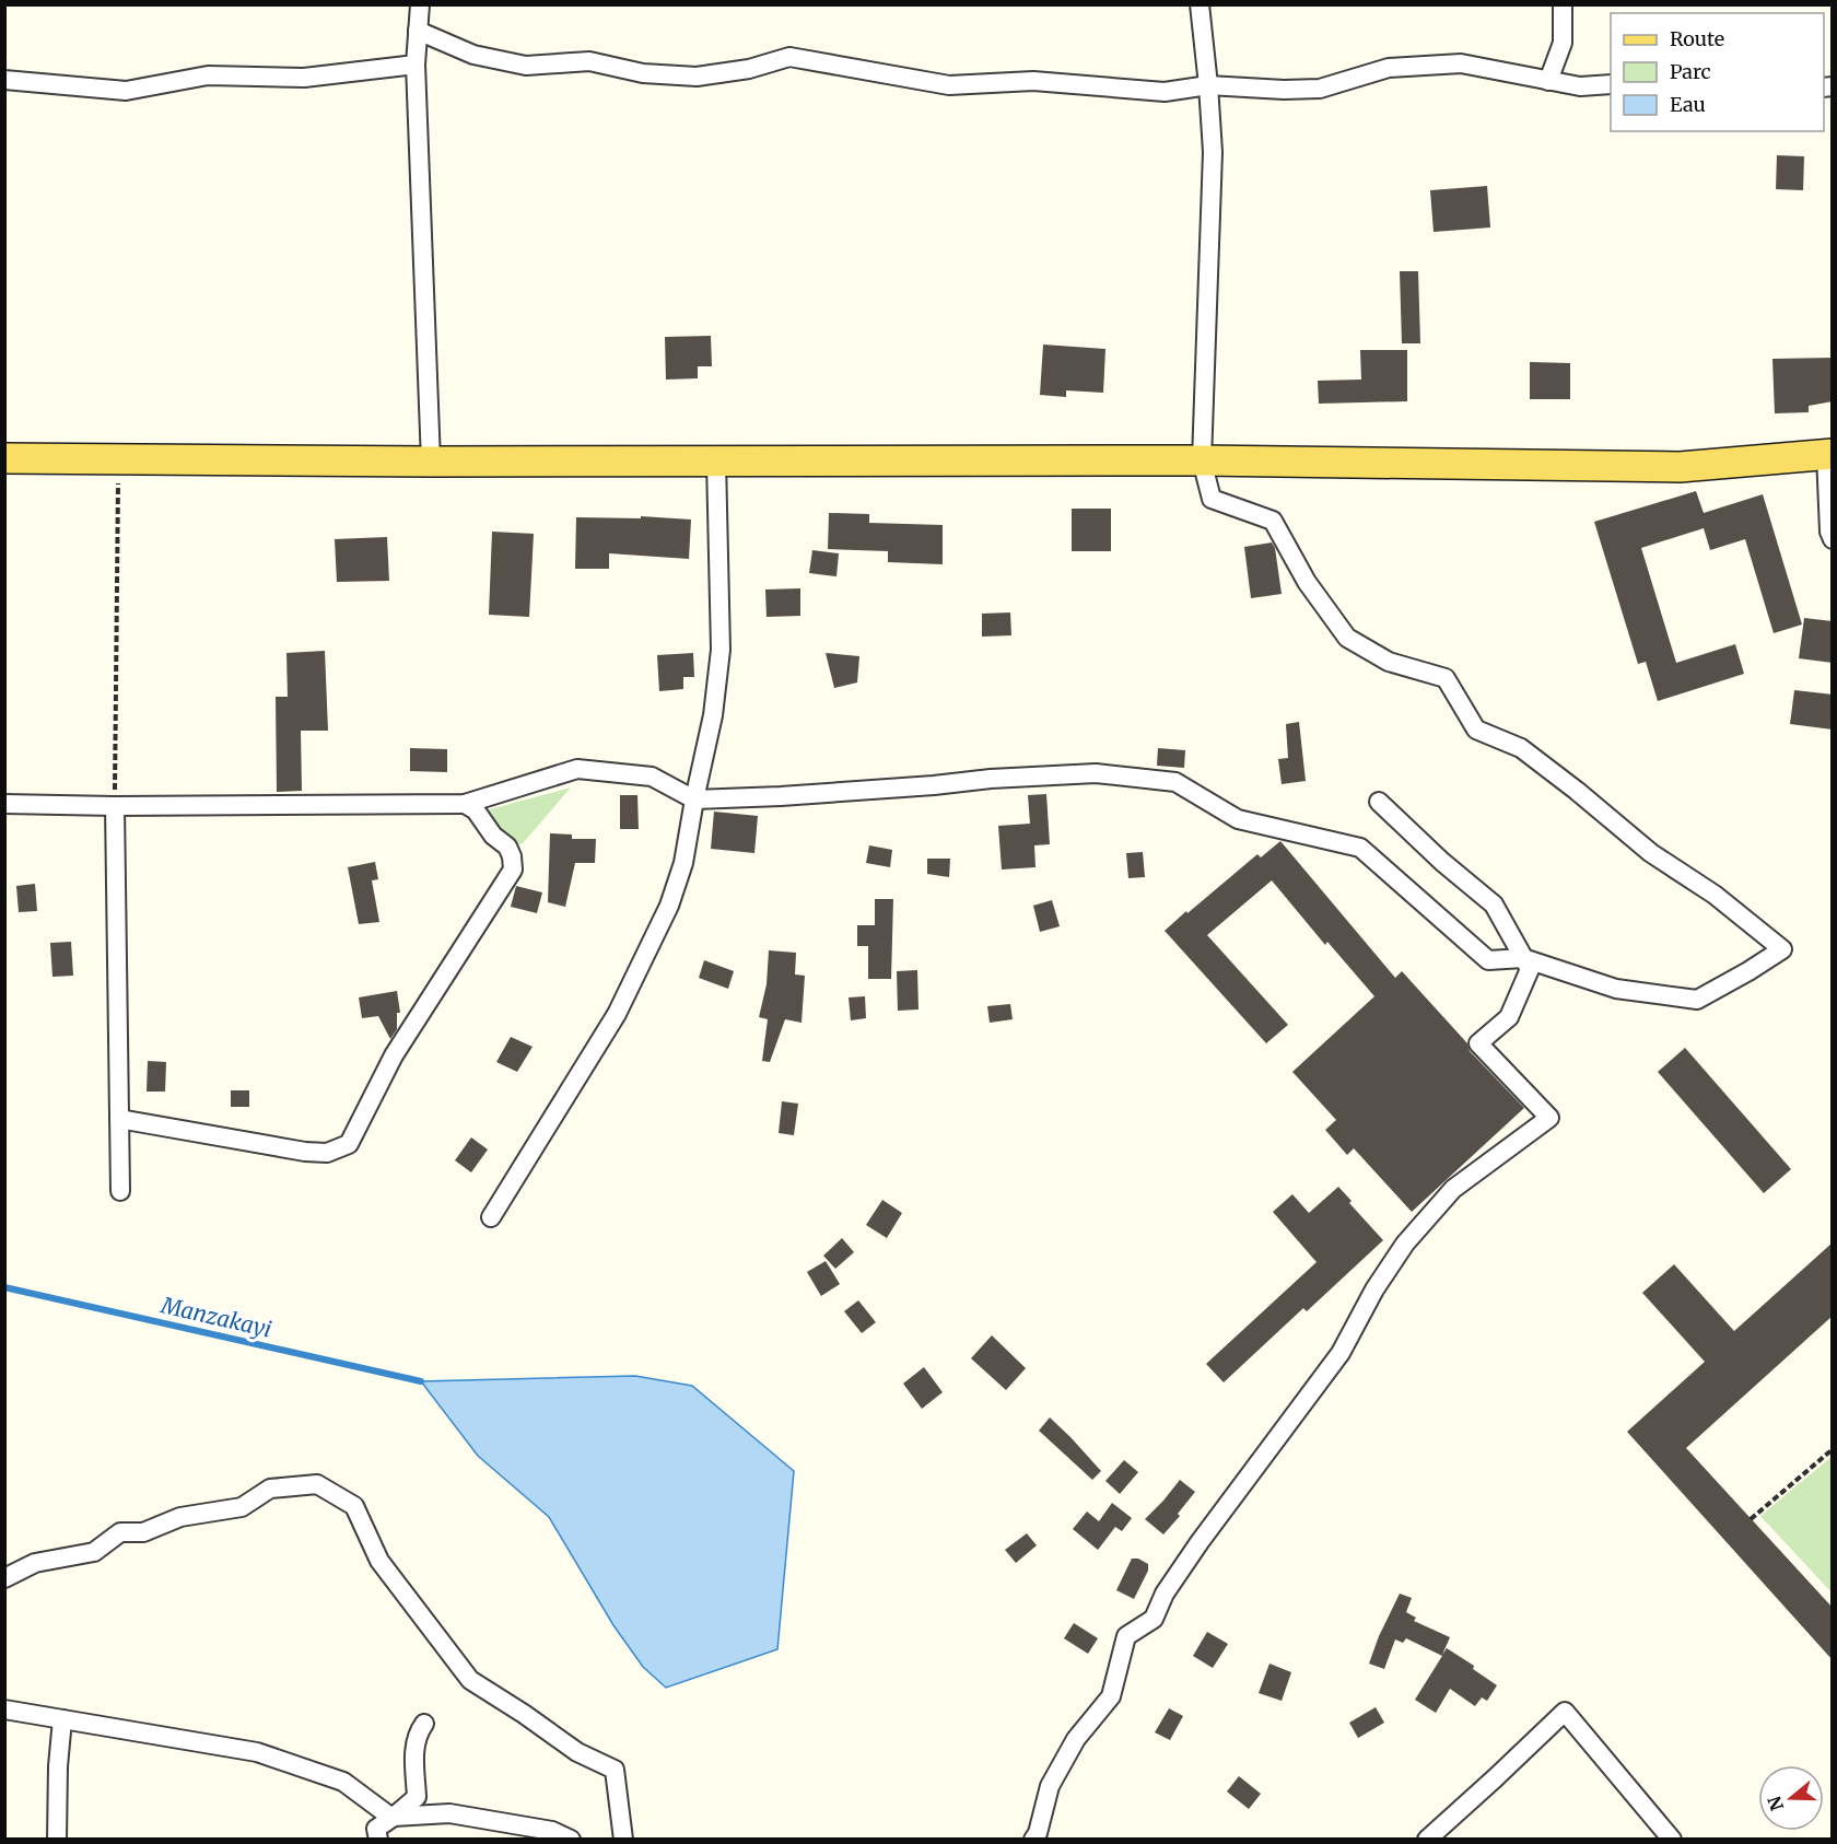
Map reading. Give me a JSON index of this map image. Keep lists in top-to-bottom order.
{
  "water": ["Manzakayi"],
  "legend": ["Route", "Parc", "Eau"],
  "north": "left"
}
